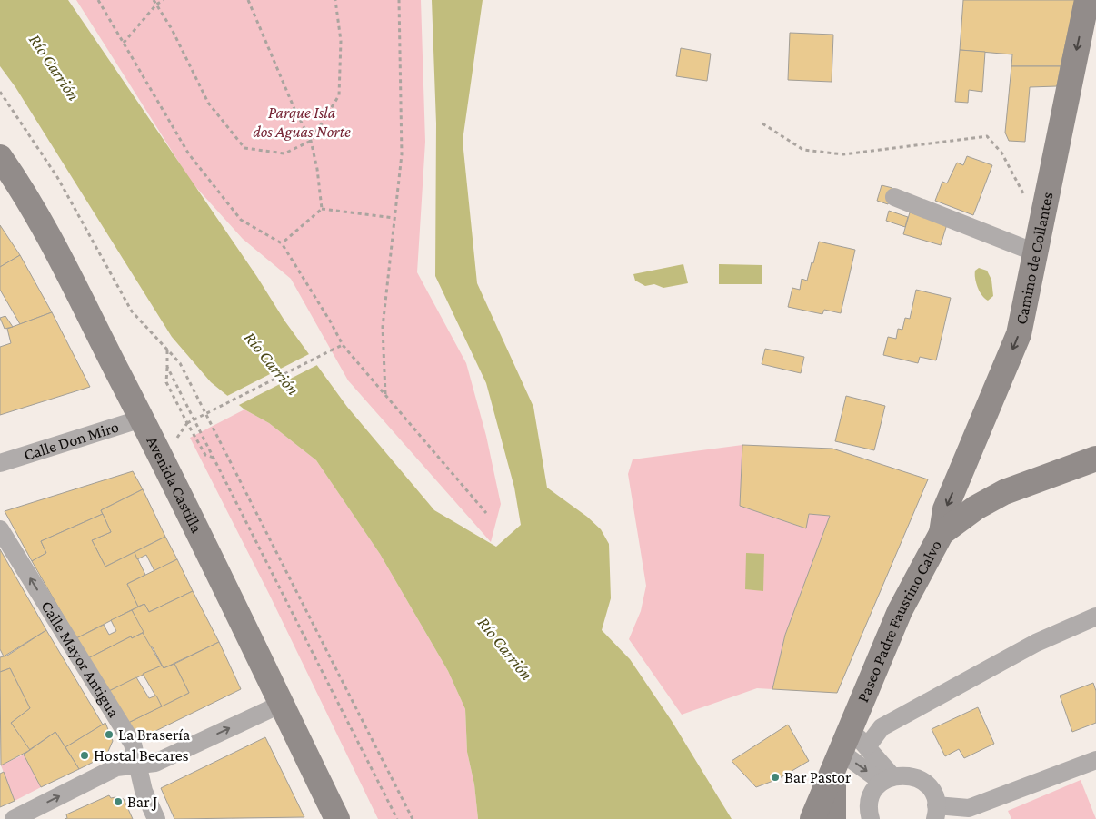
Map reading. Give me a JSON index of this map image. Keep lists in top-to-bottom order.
{
  "streets": {
    "street": [
      "Camino de Collantes",
      "Calle Don Miro",
      "Avenida Castilla",
      "Paseo Padre Faustino Calvo",
      "Calle Mayor Antigua"
    ]
  },
  "crossings": [
    ["Camino de Collantes", "Paseo Padre Faustino Calvo"],
    ["Calle Don Miro", "Avenida Castilla"]
  ],
  "one_way": ["Camino de Collantes", "Calle Mayor Antigua"],
  "water": ["Río Carrión"],
  "parks": ["Parque Isla dos Aguas Norte"],
  "places": [
    "La Brasería",
    "Hostal Becares",
    "Bar Pastor",
    "Bar J"
  ]
}
